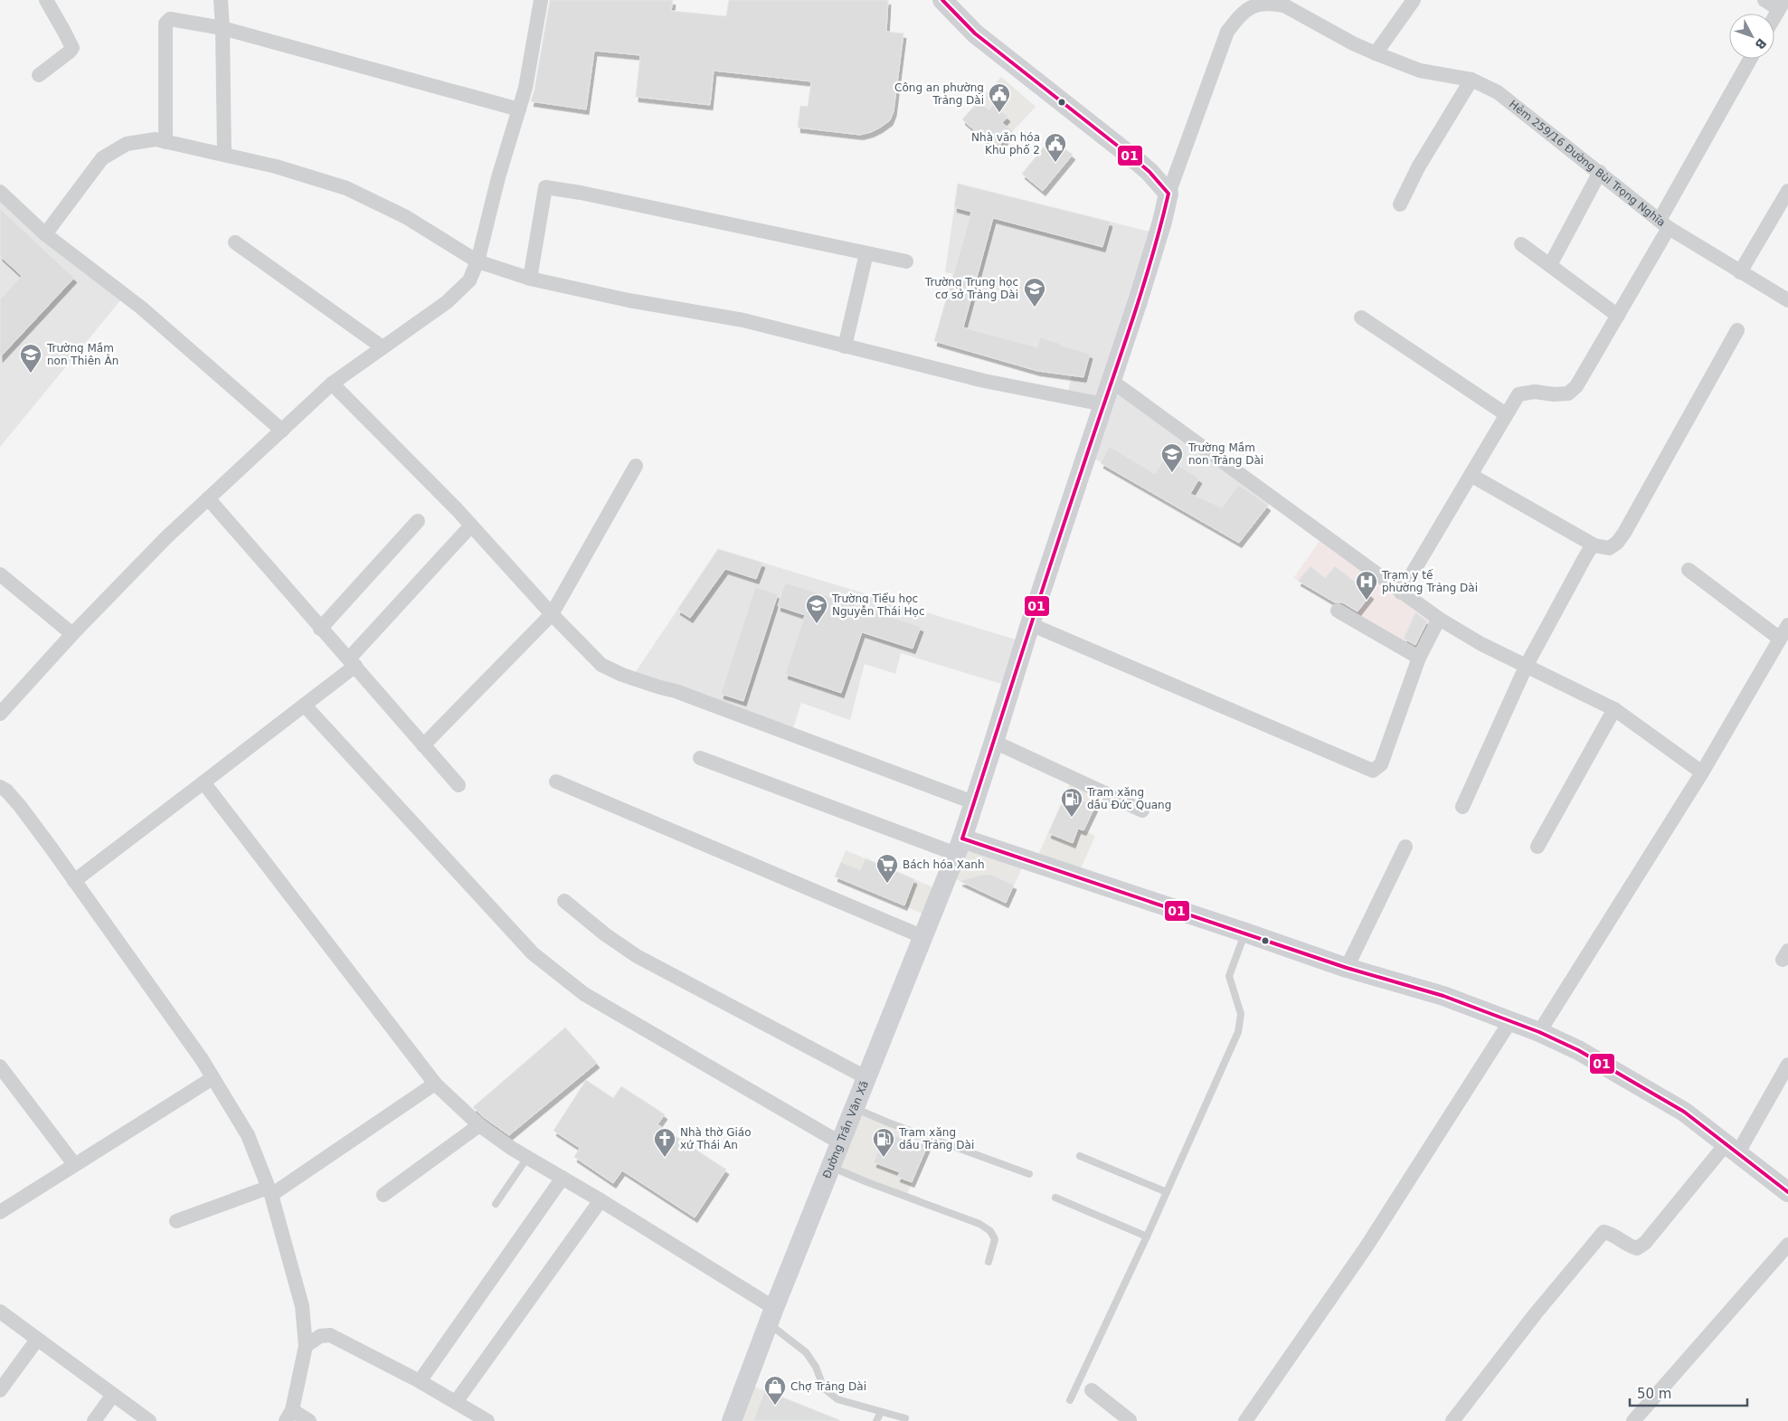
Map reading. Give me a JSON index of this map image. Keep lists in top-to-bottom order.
{
  "streets": {
    "street": ["Hẻm 259/16 Đường Bùi Trọng Nghĩa", "Đường Trần Văn Xã"]
  },
  "places": {
    "public building": ["Công an phường Trảng Dài", "Nhà văn hóa Khu phố 2"],
    "school or university": [
      "Trường Trung học cơ sở Trảng Dài",
      "Trường Mầm non Thiên Ân",
      "Trường Mầm non Trảng Dài",
      "Trường Tiểu học Nguyễn Thái Học"
    ],
    "hospital": ["Trạm y tế phường Trảng Dài"],
    "fuel station": ["Trạm xăng dầu Đức Quang", "Trạm xăng dầu Trảng Dài"],
    "supermarket": ["Bách hóa Xanh"],
    "church": ["Nhà thờ Giáo xứ Thái An"],
    "shop": ["Chợ Trảng Dài"]
  },
  "lines": ["transit line 01"],
  "scale_bar": "50 m",
  "north": "bottom right"
}
